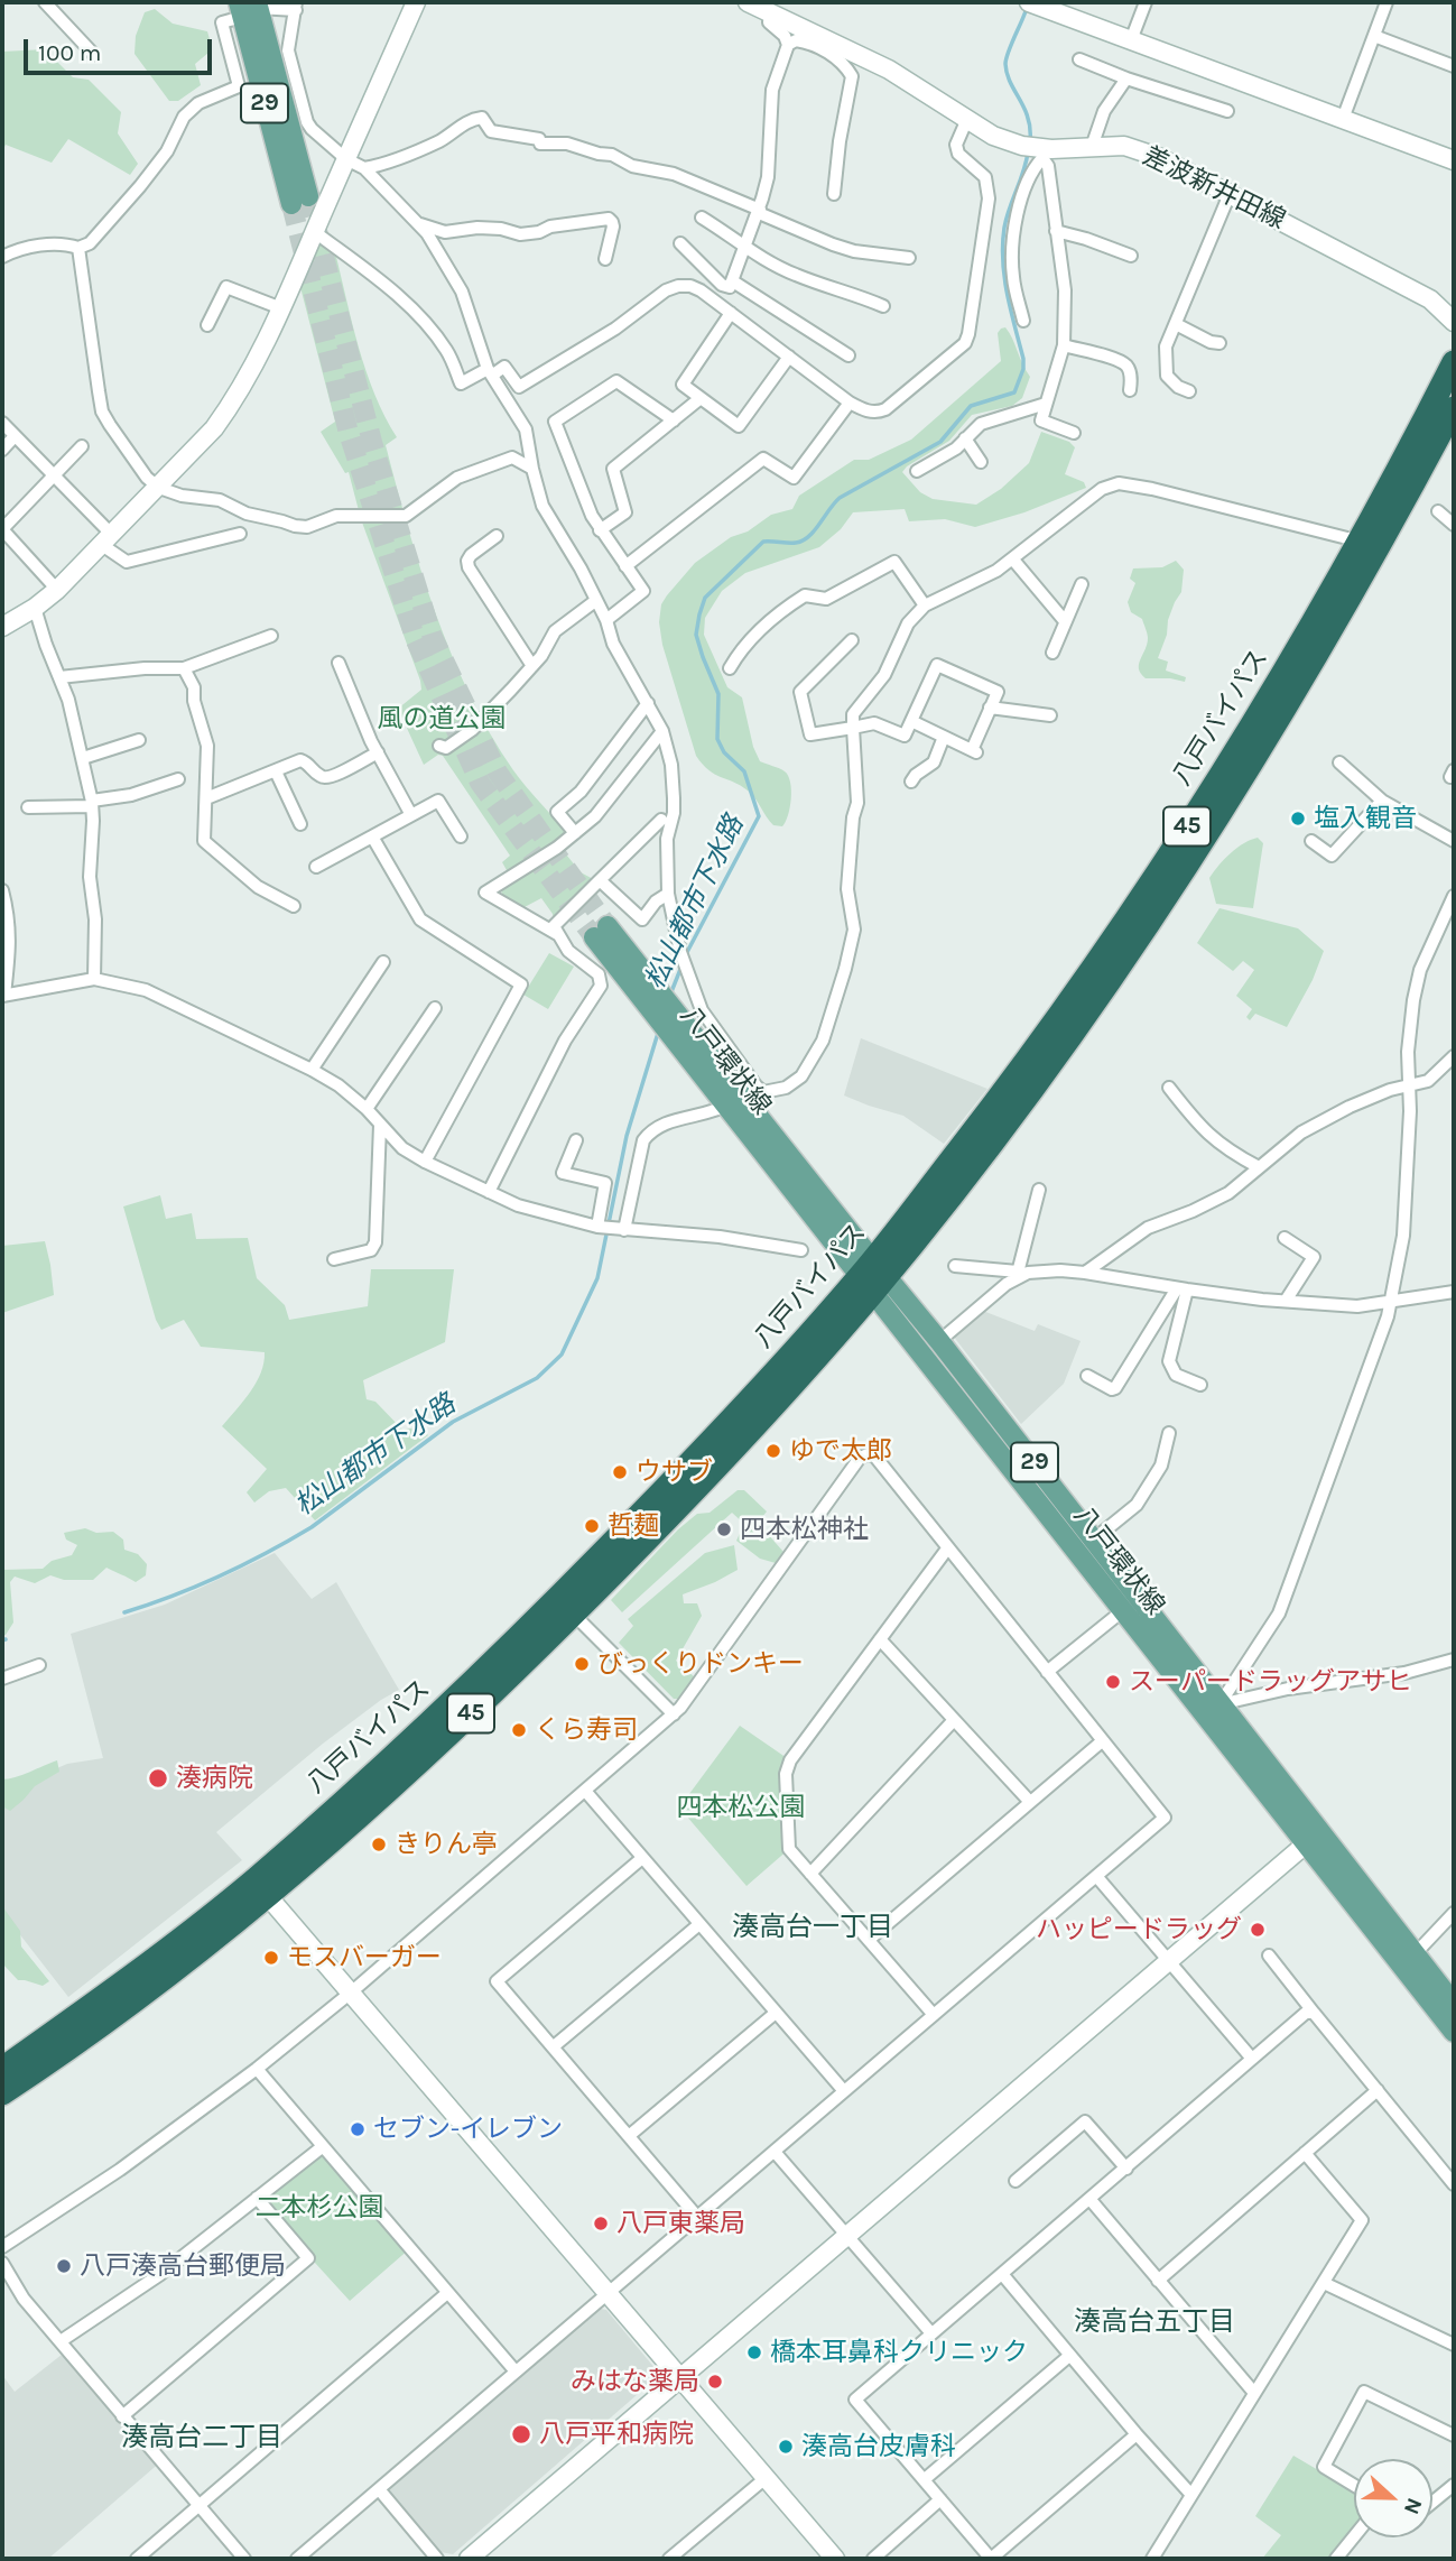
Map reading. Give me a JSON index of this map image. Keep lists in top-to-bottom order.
{
  "streets": {
    "highway": ["八戸バイパス", "45"],
    "main road": ["29", "八戸環状線"],
    "street": ["差波新井田線"]
  },
  "crossings": [
    ["八戸バイパス", "八戸環状線"]
  ],
  "districts": ["湊高台一丁目", "湊高台五丁目", "湊高台二丁目"],
  "water": ["松山都市下水路"],
  "parks": ["風の道公園", "四本松公園", "二本杉公園"],
  "places": [
    "塩入観音",
    "ゆで太郎",
    "ウサブ",
    "哲麺",
    "四本松神社",
    "びっくりドンキー",
    "スーパードラッグアサヒ",
    "くら寿司",
    "湊病院",
    "きりん亭",
    "ハッピードラッグ",
    "モスバーガー",
    "セブン-イレブン",
    "八戸東薬局",
    "八戸湊高台郵便局",
    "橋本耳鼻科クリニック",
    "みはな薬局",
    "八戸平和病院",
    "湊高台皮膚科"
  ],
  "scale_bar": "100 m",
  "north": "right"
}
